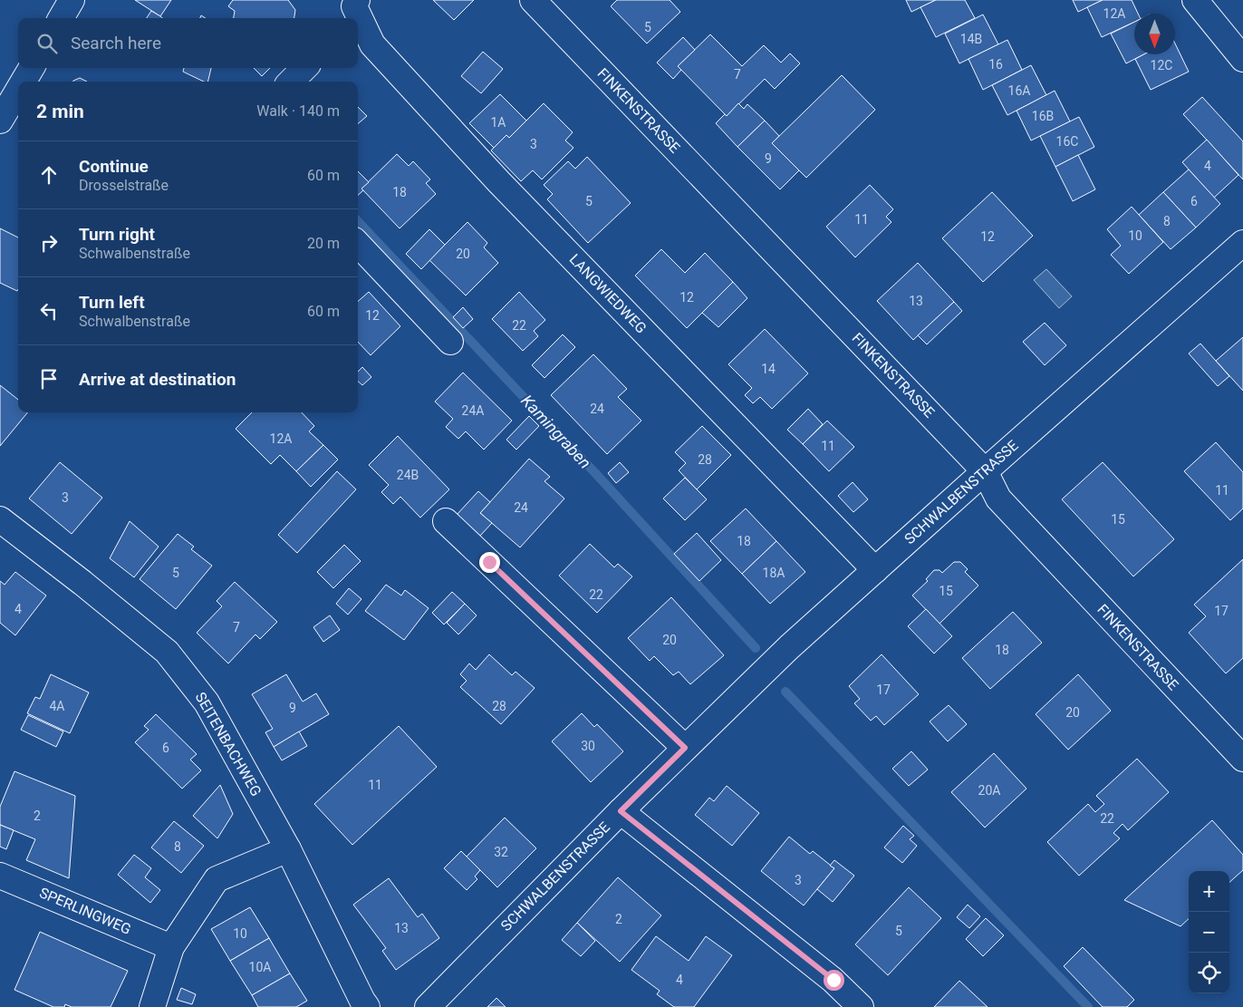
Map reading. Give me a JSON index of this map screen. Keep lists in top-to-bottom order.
{
  "streets": {
    "street": [
      "FINKENSTRASSE",
      "LANGWIEDWEG",
      "SCHWALBENSTRASSE",
      "SEITENBACHWEG",
      "SPERLINGWEG"
    ]
  },
  "crossings": [
    ["FINKENSTRASSE", "SCHWALBENSTRASSE"],
    ["LANGWIEDWEG", "SCHWALBENSTRASSE"]
  ],
  "water": ["Kamingraben"],
  "house_numbers": [
    "12A",
    "5",
    "14B",
    "16",
    "12C",
    "7",
    "16A",
    "16B",
    "1A",
    "16C",
    "3",
    "9",
    "4",
    "18",
    "5",
    "6",
    "11",
    "8",
    "10",
    "12",
    "20",
    "12",
    "13",
    "12",
    "22",
    "14",
    "24",
    "24A",
    "12A",
    "11",
    "28",
    "24B",
    "11",
    "3",
    "24",
    "15",
    "18",
    "5",
    "18A",
    "15",
    "22",
    "4",
    "17",
    "7",
    "20",
    "18",
    "17",
    "4A",
    "28",
    "9",
    "20",
    "30",
    "6",
    "11",
    "20A",
    "2",
    "22",
    "8",
    "32",
    "3",
    "2",
    "13",
    "5",
    "10",
    "10A",
    "4"
  ],
  "north": "bottom",
  "page": {
    "search": "Search here",
    "heading": ["2 min", "Walk · 140 m"],
    "list": [
      ["Continue", "Drosselstraße", "60 m"],
      ["Turn right", "Schwalbenstraße", "20 m"],
      ["Turn left", "Schwalbenstraße", "60 m"],
      "Arrive at destination"
    ],
    "map_buttons": ["+", "−"]
  }
}
